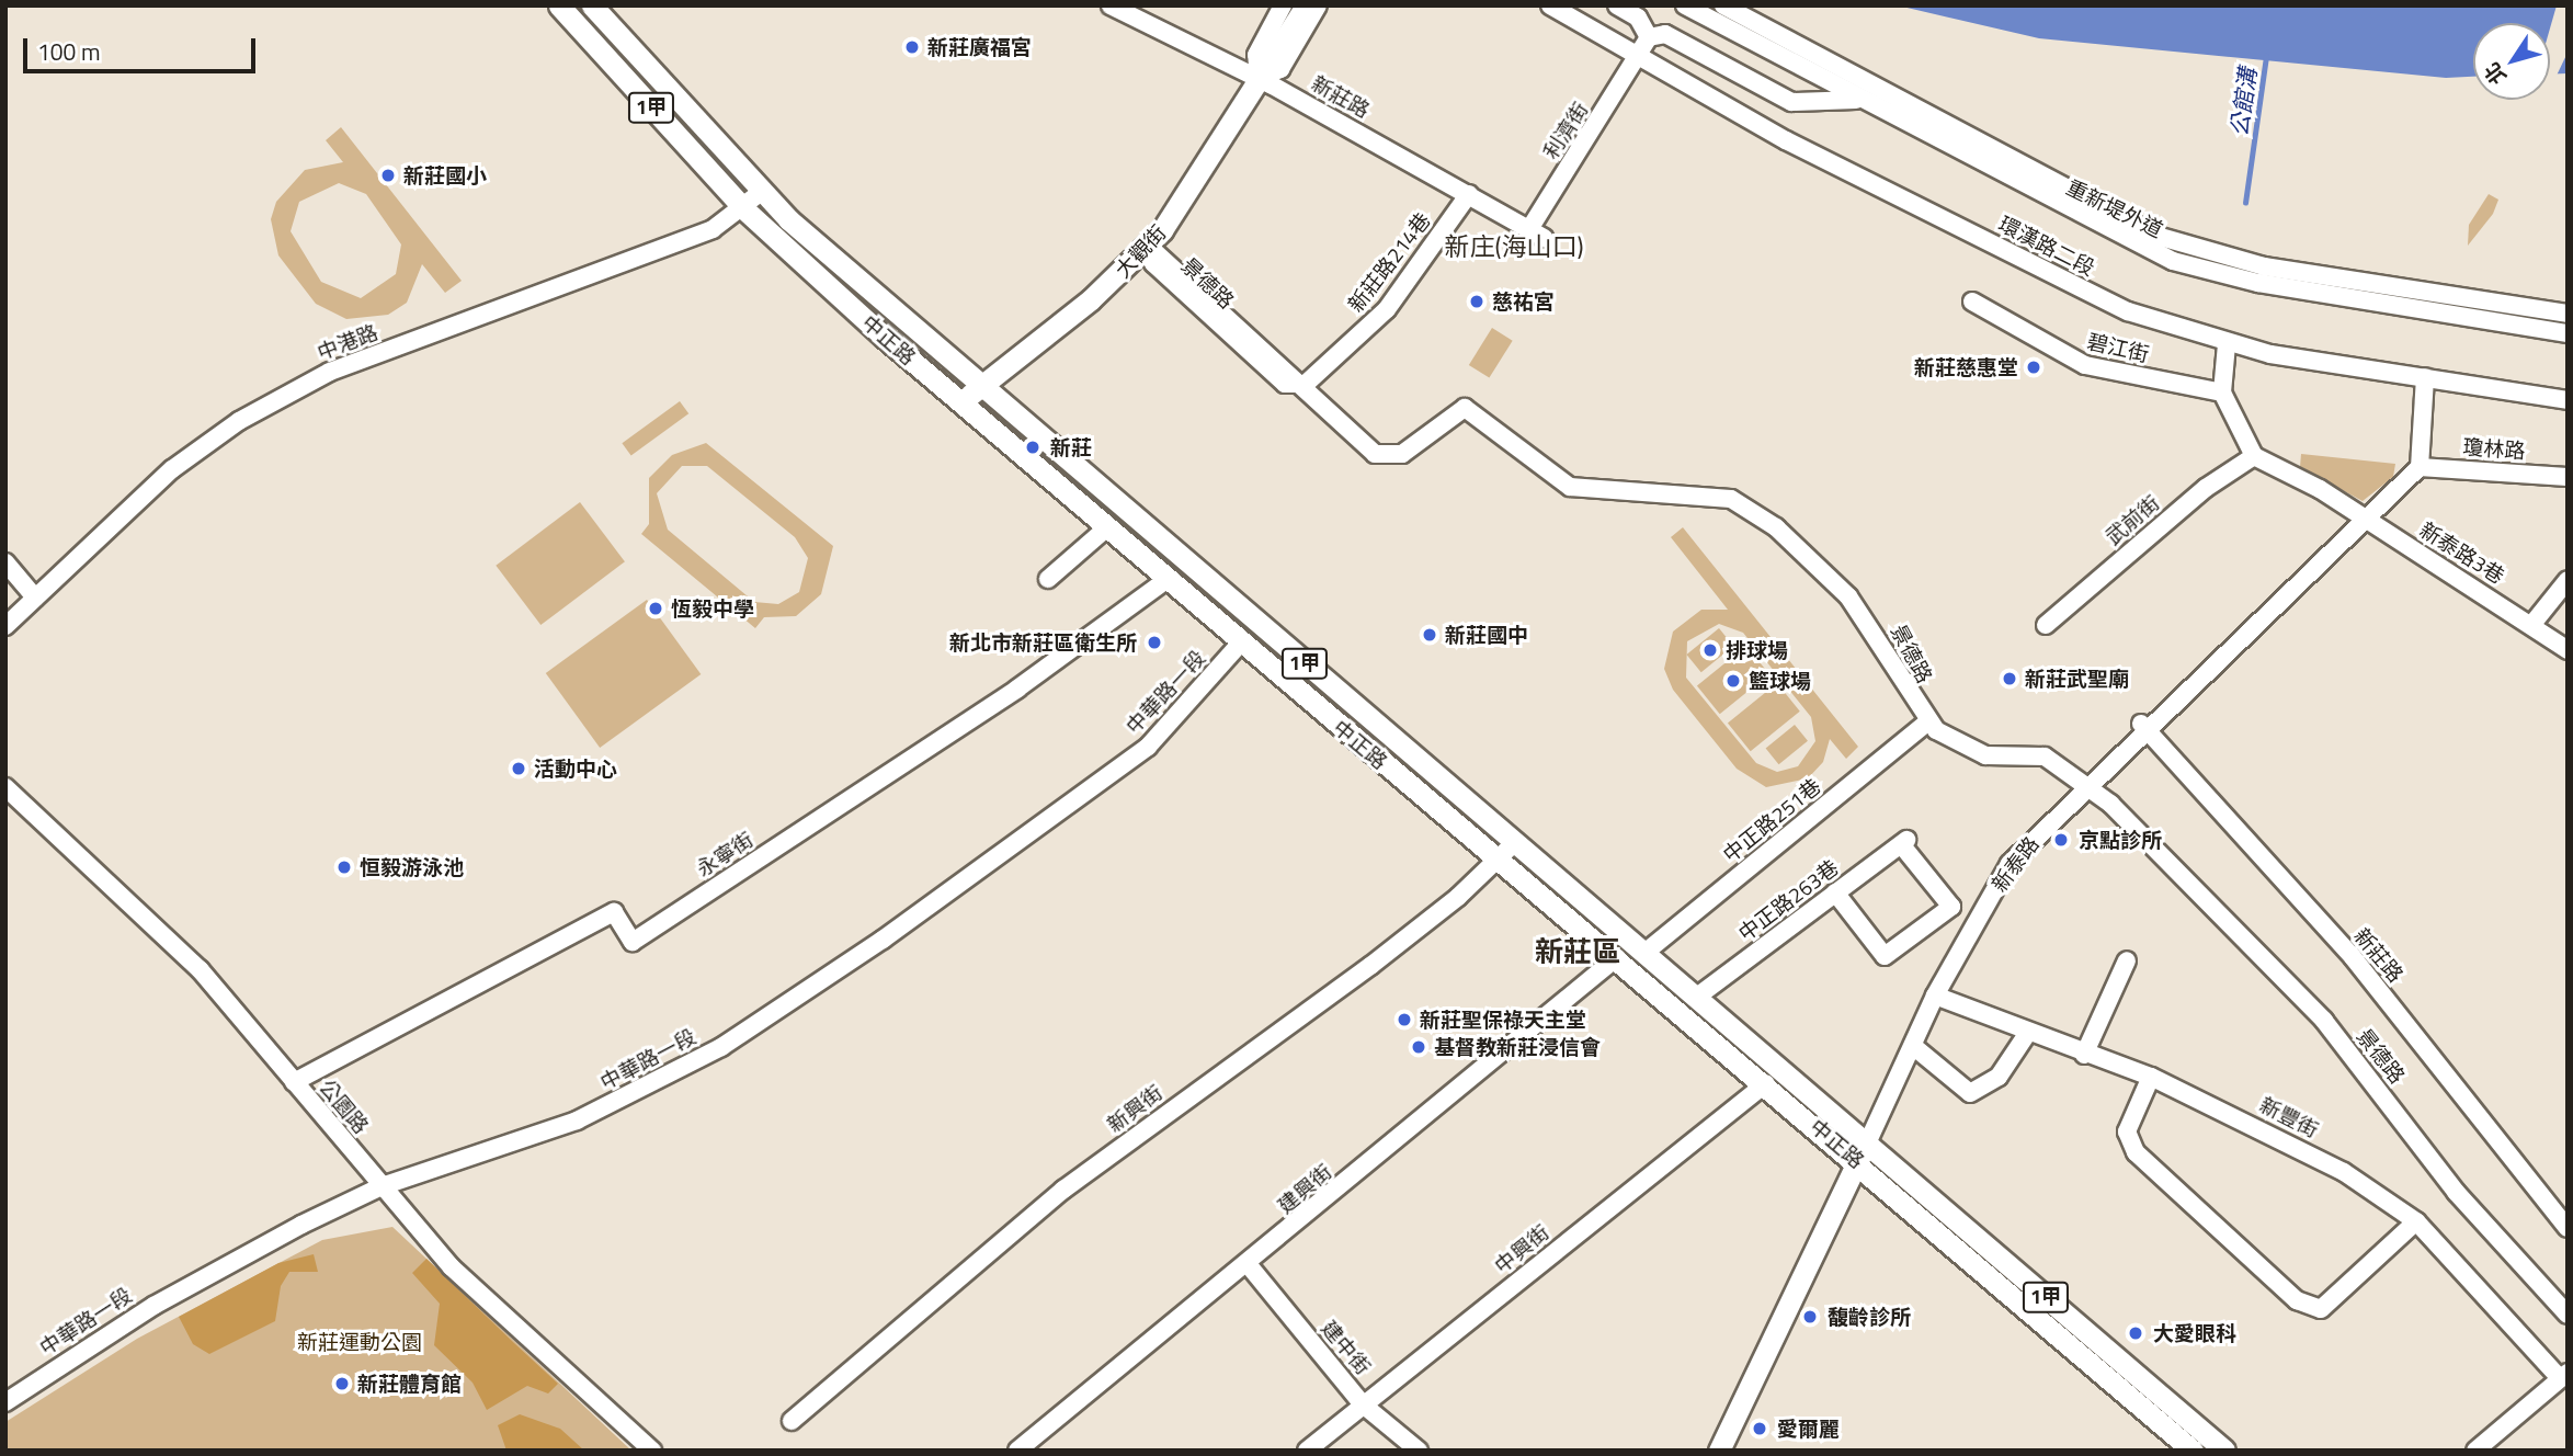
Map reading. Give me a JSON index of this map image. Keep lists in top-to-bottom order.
{
  "streets": {
    "main road": [
      "1甲",
      "大觀街",
      "中正路",
      "新泰路"
    ],
    "street": [
      "新莊路",
      "利濟街",
      "重新堤外道",
      "環漢路二段",
      "新莊路214巷",
      "景德路",
      "中港路",
      "碧江街",
      "瓊林路",
      "武前街",
      "新泰路3巷",
      "中華路一段",
      "中正路251巷",
      "永寧街",
      "中正路263巷",
      "公園路",
      "新興街",
      "新豐街",
      "建興街",
      "中興街",
      "建中街"
    ]
  },
  "crossings": [
    ["新莊路", "利濟街"],
    ["新莊路", "大觀街"],
    ["新莊路", "新莊路214巷"],
    ["新莊路", "新泰路"],
    ["利濟街", "環漢路二段"],
    ["大觀街", "景德路"],
    ["大觀街", "中正路"],
    ["新莊路214巷", "景德路"],
    ["景德路", "中正路251巷"],
    ["景德路", "新泰路"],
    ["中正路", "中港路"],
    ["中正路", "中華路一段"],
    ["中正路", "中正路251巷"],
    ["中正路", "永寧街"],
    ["中正路", "新泰路"],
    ["中正路", "中正路263巷"],
    ["中正路", "新興街"],
    ["中正路", "建興街"],
    ["中正路", "中興街"],
    ["瓊林路", "新泰路"],
    ["武前街", "新泰路3巷"],
    ["新泰路3巷", "新泰路"],
    ["中華路一段", "公園路"],
    ["永寧街", "公園路"],
    ["新泰路", "新豐街"],
    ["建興街", "建中街"],
    ["中興街", "建中街"]
  ],
  "districts": ["新庄(海山口)", "新莊區"],
  "water": ["公館溝"],
  "parks": ["新莊運動公園"],
  "places": [
    "新莊廣福宮",
    "新莊國小",
    "慈祐宮",
    "新莊慈惠堂",
    "新莊",
    "恆毅中學",
    "新莊國中",
    "新北市新莊區衛生所",
    "排球場",
    "新莊武聖廟",
    "籃球場",
    "活動中心",
    "京點診所",
    "恒毅游泳池",
    "新莊聖保祿天主堂",
    "基督教新莊浸信會",
    "馥齡診所",
    "大愛眼科",
    "新莊體育館",
    "愛爾麗"
  ],
  "scale_bar": "100 m",
  "north": "bottom left"
}
